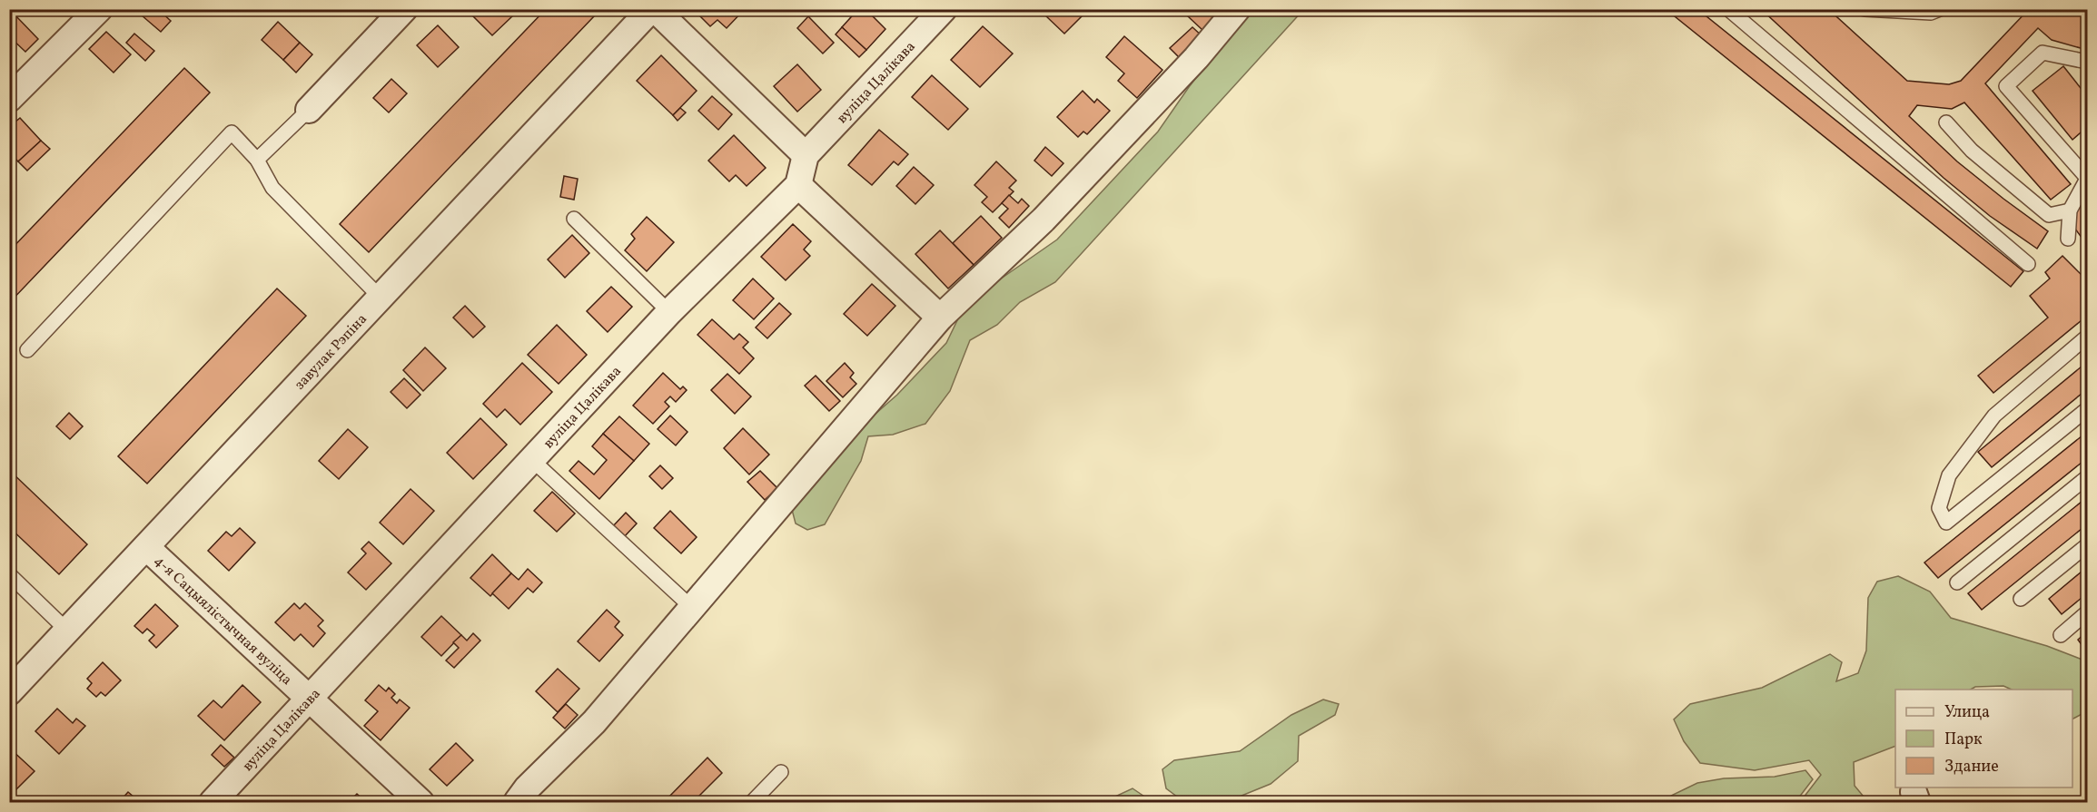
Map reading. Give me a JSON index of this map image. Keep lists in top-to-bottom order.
{
  "streets": {
    "street": ["вуліца Цалікава", "завулак Рэпіна", "4-я Сацыялістычная вуліца"]
  },
  "crossings": [
    ["вуліца Цалікава", "4-я Сацыялістычная вуліца"],
    ["завулак Рэпіна", "4-я Сацыялістычная вуліца"]
  ],
  "legend": ["Улица", "Парк", "Здание"]
}
